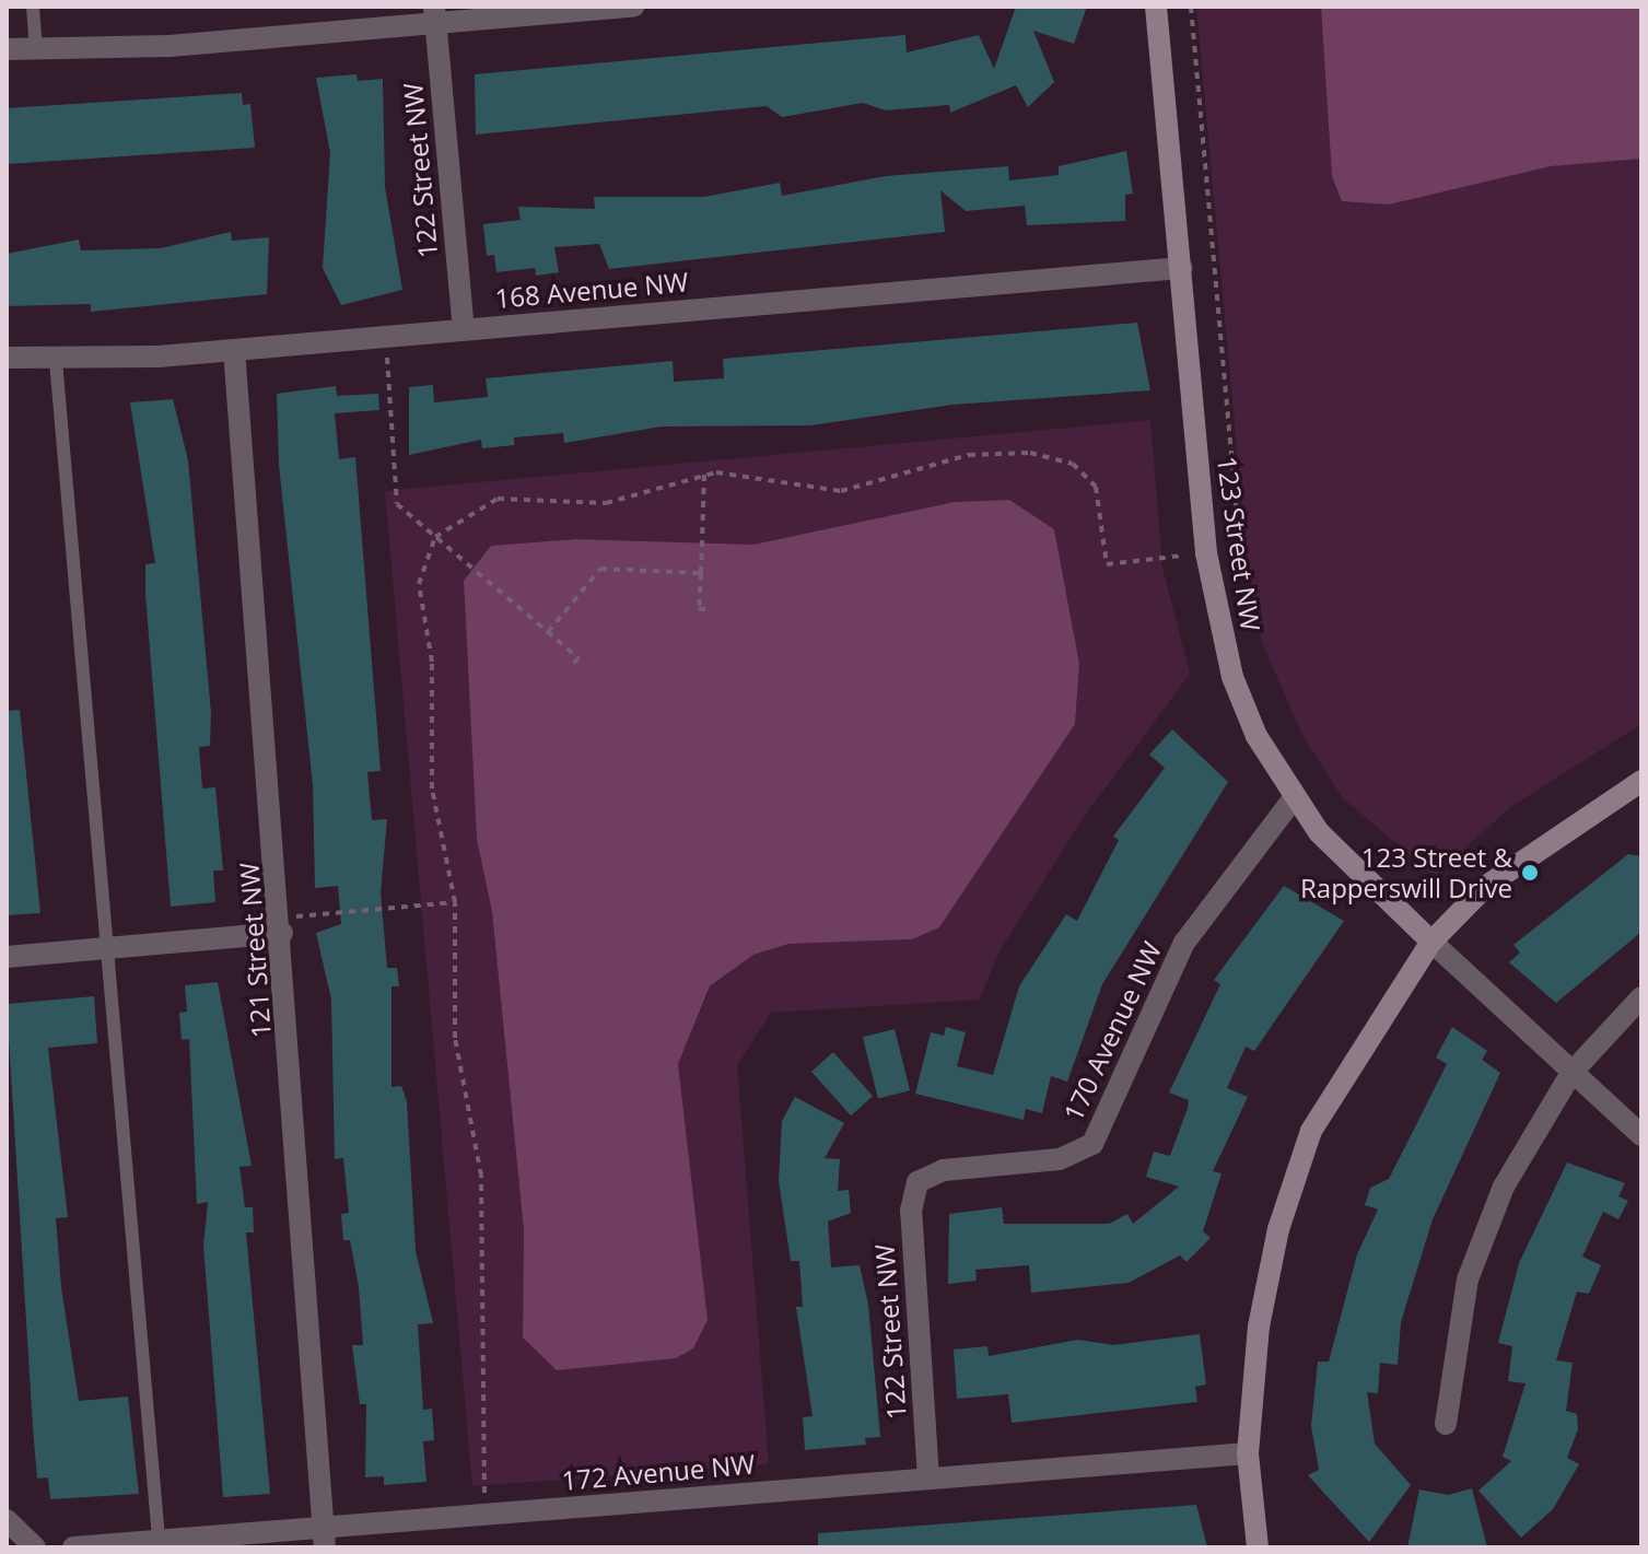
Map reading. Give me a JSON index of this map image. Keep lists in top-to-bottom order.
{
  "streets": {
    "street": [
      "122 Street NW",
      "168 Avenue NW",
      "123 Street NW",
      "121 Street NW",
      "170 Avenue NW",
      "172 Avenue NW"
    ]
  },
  "crossings": [
    ["122 Street NW", "168 Avenue NW"],
    ["122 Street NW", "170 Avenue NW"],
    ["122 Street NW", "172 Avenue NW"],
    ["168 Avenue NW", "123 Street NW"],
    ["168 Avenue NW", "121 Street NW"],
    ["123 Street NW", "170 Avenue NW"],
    ["121 Street NW", "172 Avenue NW"]
  ],
  "places": ["123 Street & Rapperswill Drive"]
}
